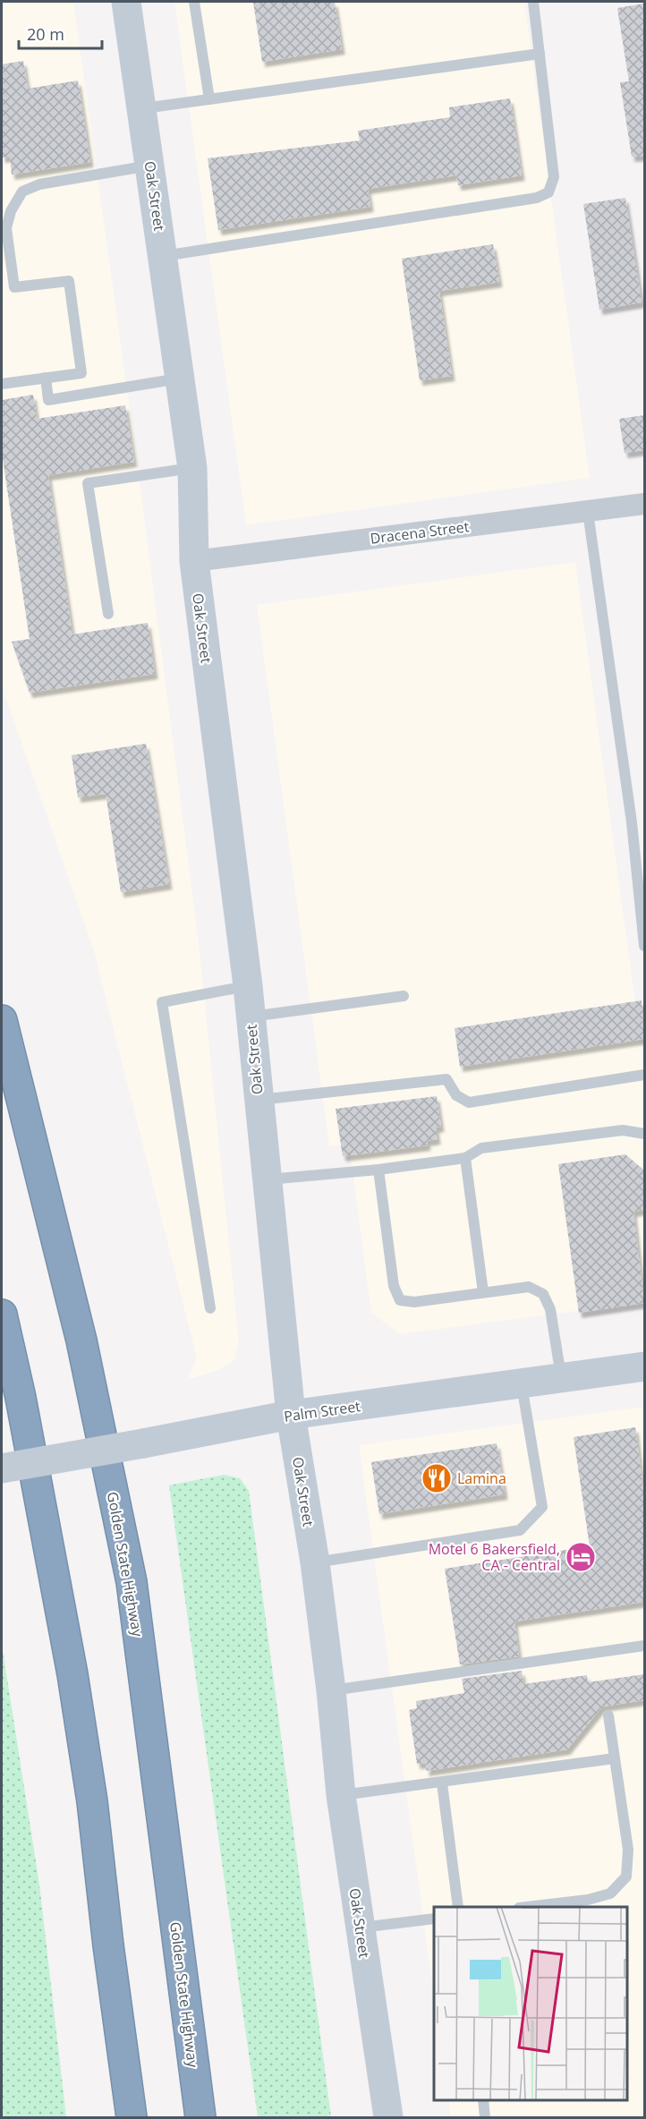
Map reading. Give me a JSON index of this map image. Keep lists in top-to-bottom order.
{
  "streets": {
    "highway": ["Golden State Highway"],
    "main road": ["Oak Street", "Palm Street"],
    "street": ["Dracena Street"]
  },
  "crossings": [
    ["Oak Street", "Dracena Street"],
    ["Oak Street", "Palm Street"]
  ],
  "places": {
    "restaurant": ["Lamina"],
    "hotel": ["Motel 6 Bakersfield, CA - Central"]
  },
  "scale_bar": "20 m"
}
